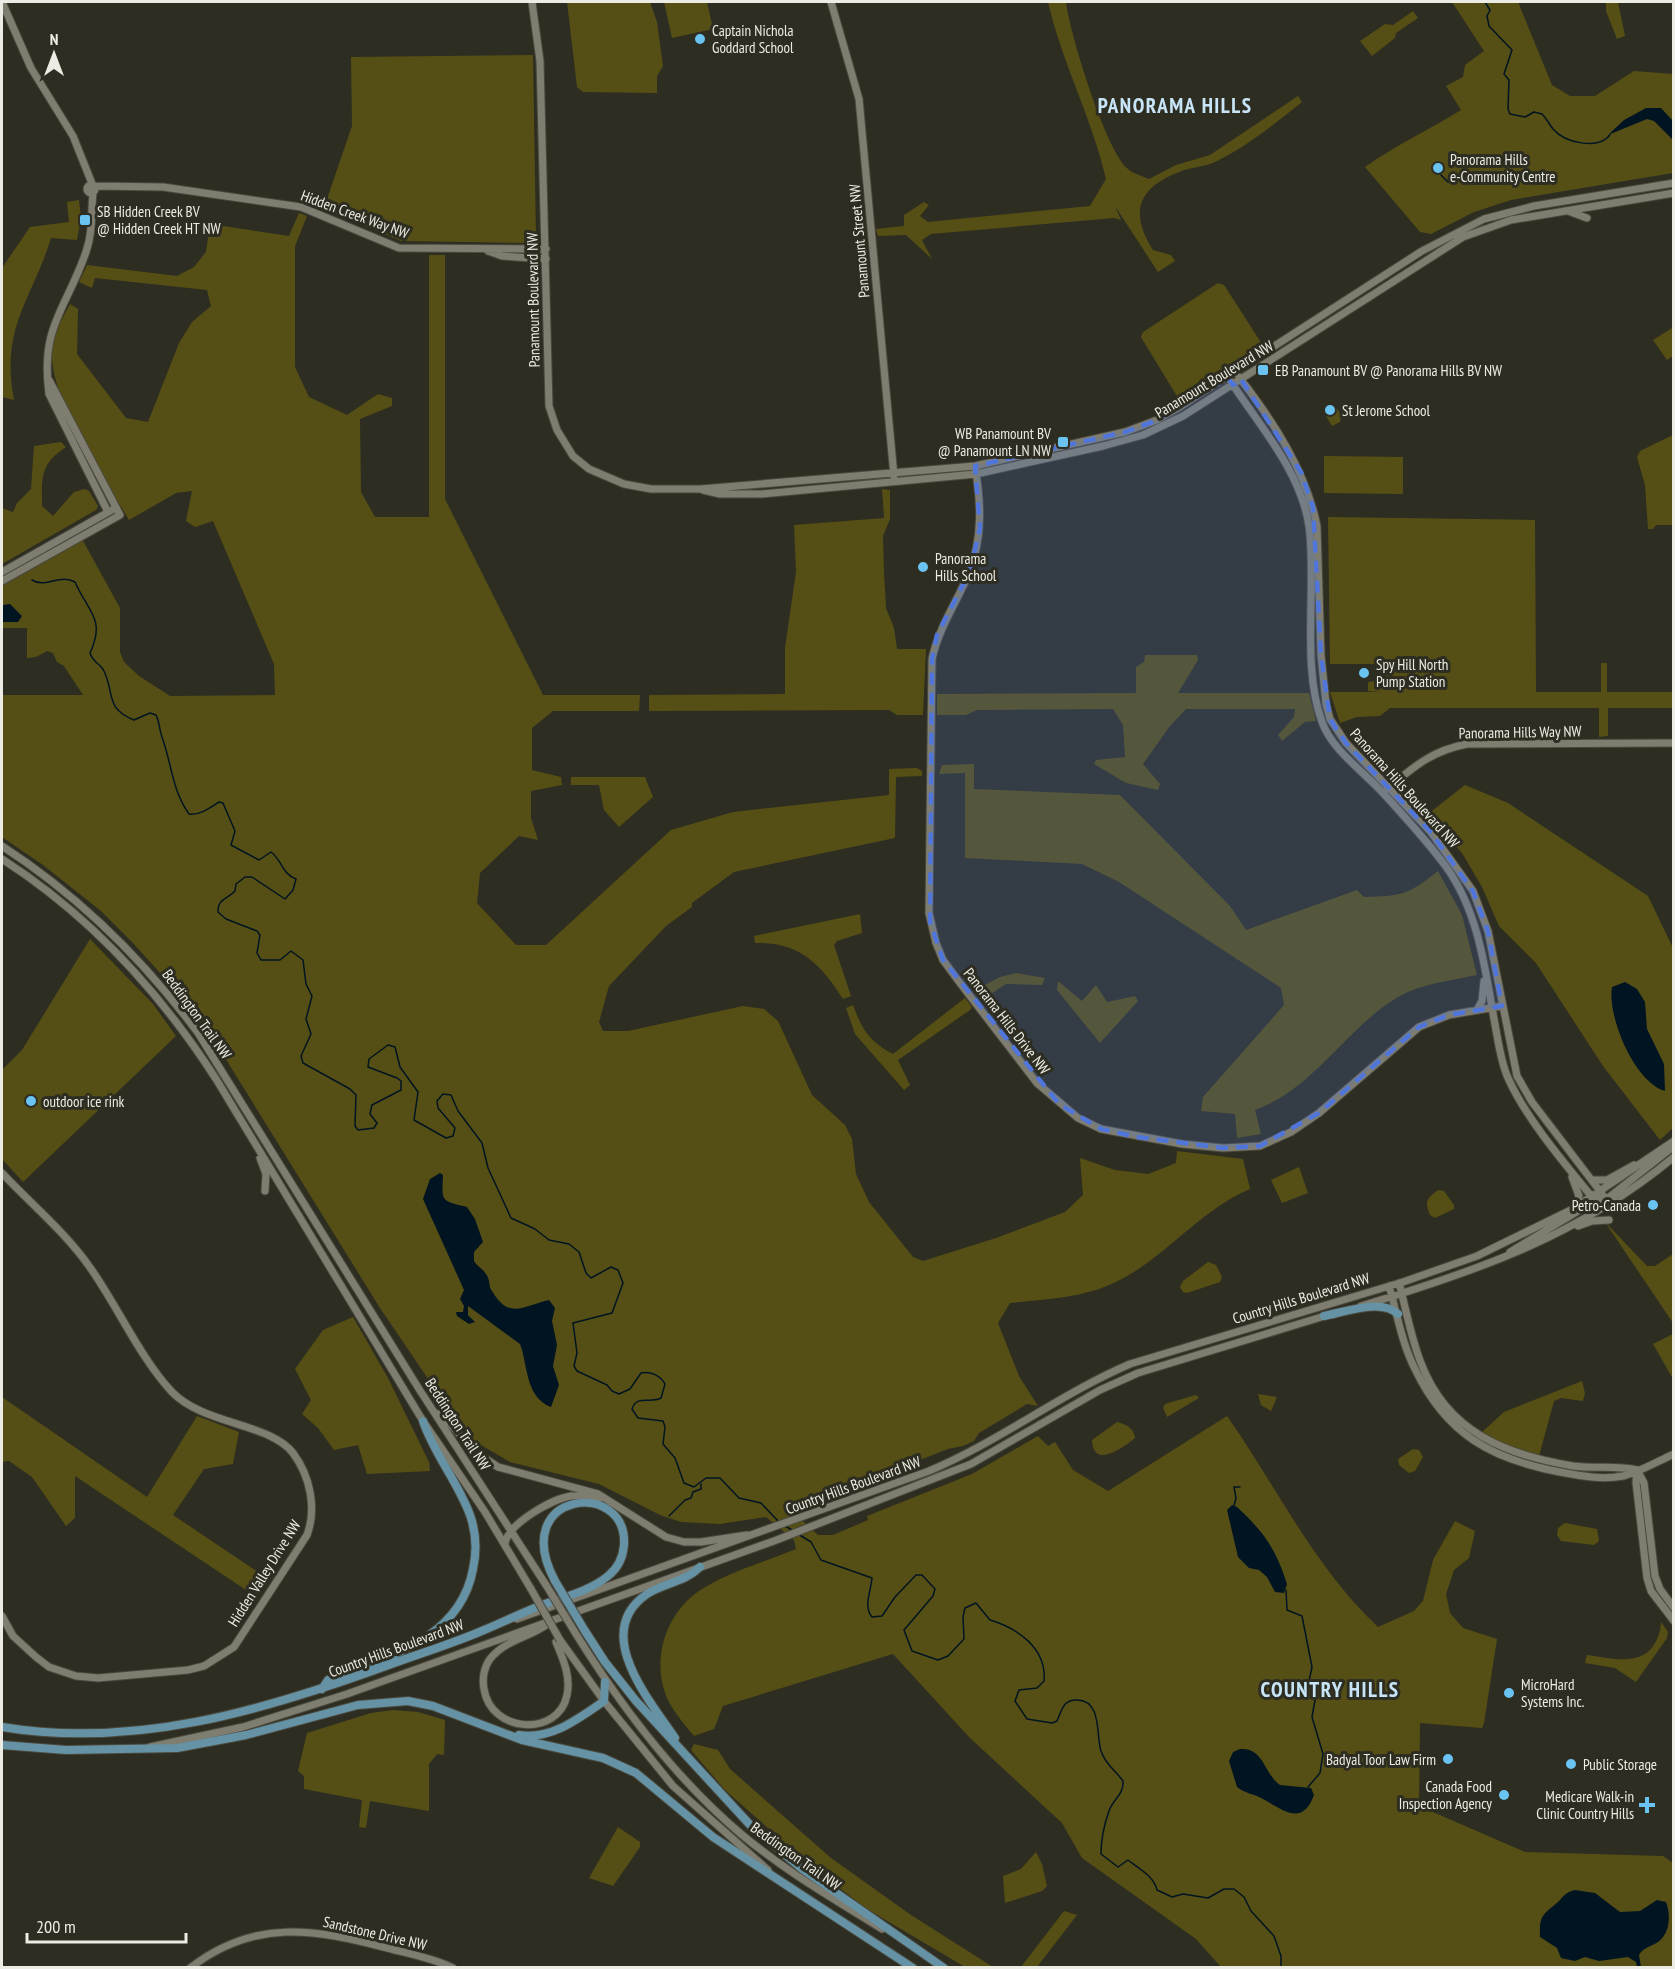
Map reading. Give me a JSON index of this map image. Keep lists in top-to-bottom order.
{
  "streets": {
    "main road": ["Beddington Trail NW", "Country Hills Boulevard NW"],
    "street": [
      "Hidden Creek Way NW",
      "Panamount Street NW",
      "Panamount Boulevard NW",
      "Panorama Hills Way NW",
      "Panorama Hills Boulevard NW",
      "Panorama Hills Drive NW",
      "Hidden Valley Drive NW",
      "Sandstone Drive NW"
    ]
  },
  "crossings": [
    ["Hidden Creek Way NW", "Panamount Boulevard NW"],
    ["Panamount Street NW", "Panamount Boulevard NW"],
    ["Panamount Boulevard NW", "Panorama Hills Boulevard NW"],
    ["Panamount Boulevard NW", "Panorama Hills Drive NW"],
    ["Panorama Hills Way NW", "Panorama Hills Boulevard NW"],
    ["Panorama Hills Boulevard NW", "Panorama Hills Drive NW"],
    ["Panorama Hills Boulevard NW", "Country Hills Boulevard NW"]
  ],
  "districts": ["PANORAMA HILLS", "COUNTRY HILLS"],
  "places": {
    "other": [
      "Captain Nichola Goddard School",
      "Panorama Hills e-Community Centre",
      "St Jerome School",
      "Panorama Hills School",
      "Spy Hill North Pump Station",
      "outdoor ice rink",
      "Petro-Canada",
      "MicroHard Systems Inc.",
      "Badyal Toor Law Firm",
      "Public Storage",
      "Canada Food Inspection Agency"
    ],
    "transit": ["SB Hidden Creek BV @ Hidden Creek HT NW", "EB Panamount BV @ Panorama Hills BV NW", "WB Panamount BV @ Panamount LN NW"],
    "health": ["Medicare Walk-in Clinic Country Hills"]
  },
  "scale_bar": "200 m",
  "north": "top"
}
